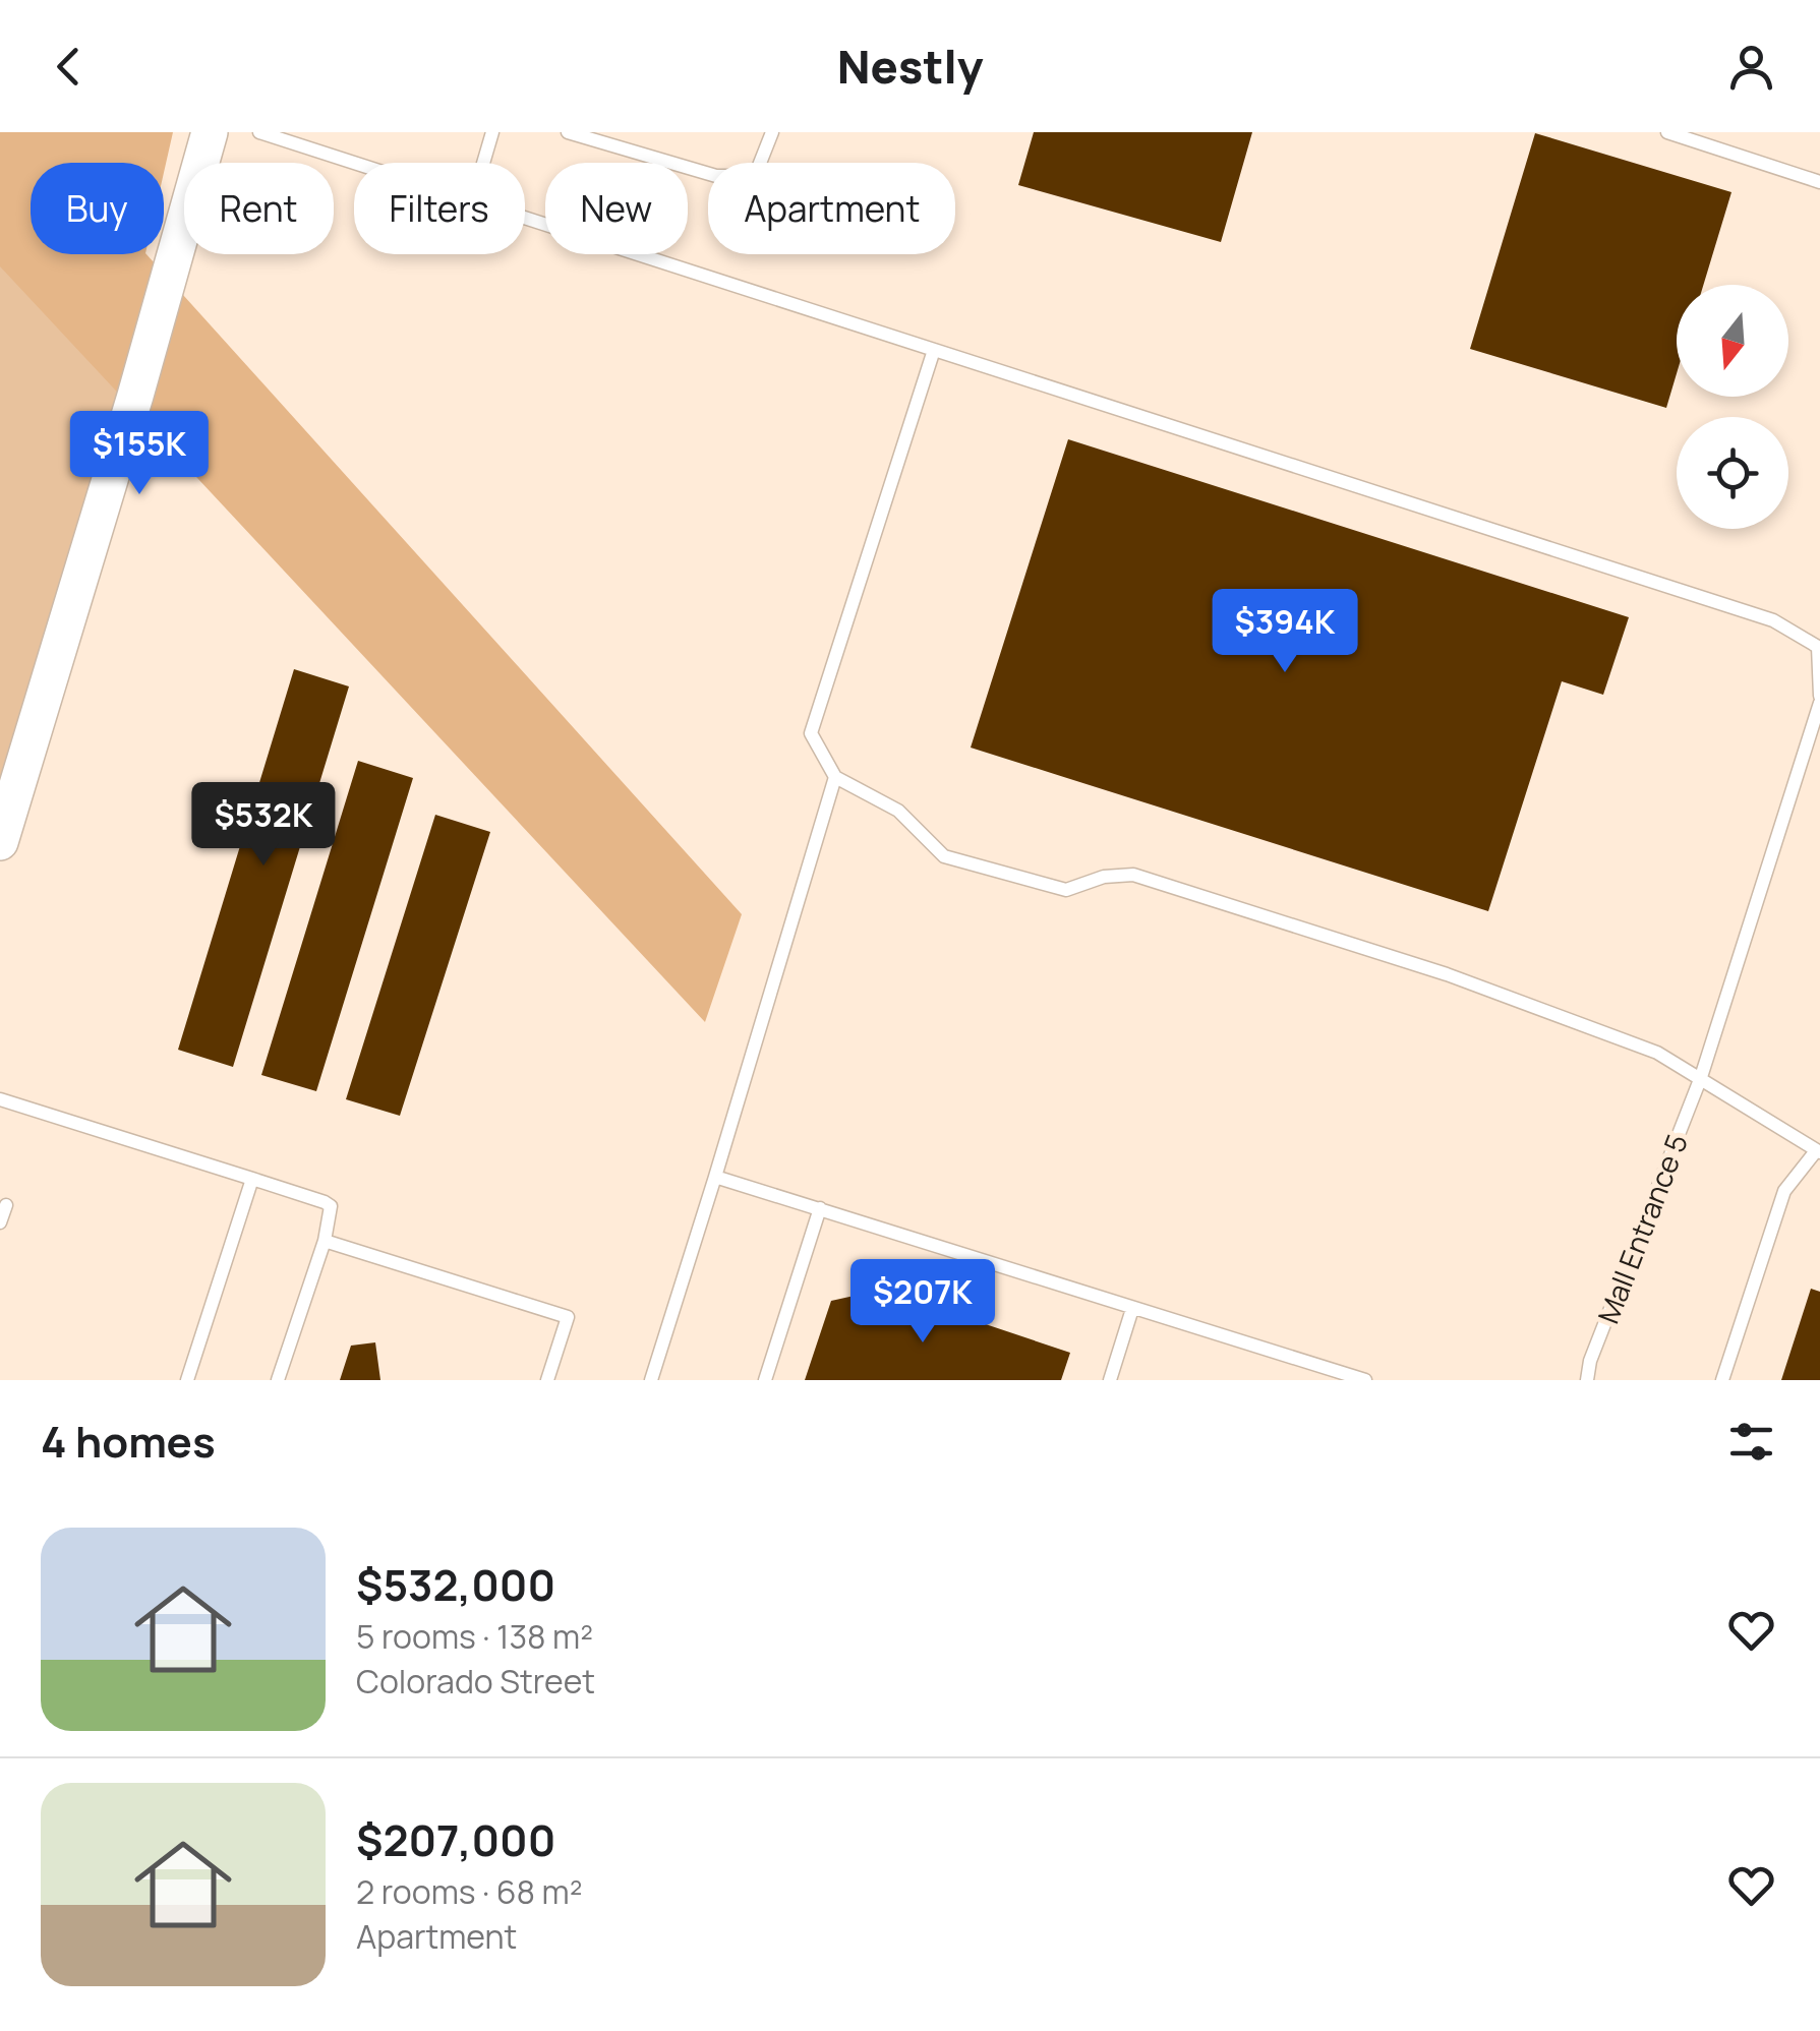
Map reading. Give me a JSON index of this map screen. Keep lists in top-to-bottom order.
{
  "streets": {
    "lane": ["Mall Entrance 5"]
  },
  "north": "bottom",
  "page": {
    "header": "Nestly",
    "chip": [
      "Buy",
      "Rent",
      "Filters",
      "New",
      "Apartment"
    ],
    "price": [
      "$155K",
      "$394K",
      "$532K",
      "$207K"
    ],
    "heading": "4 homes",
    "list": [
      {
        "name": "$532,000",
        "note": "5 rooms · 138 m² · Colorado Street"
      },
      {
        "name": "$207,000",
        "note": "2 rooms · 68 m² · Apartment"
      }
    ]
  }
}
